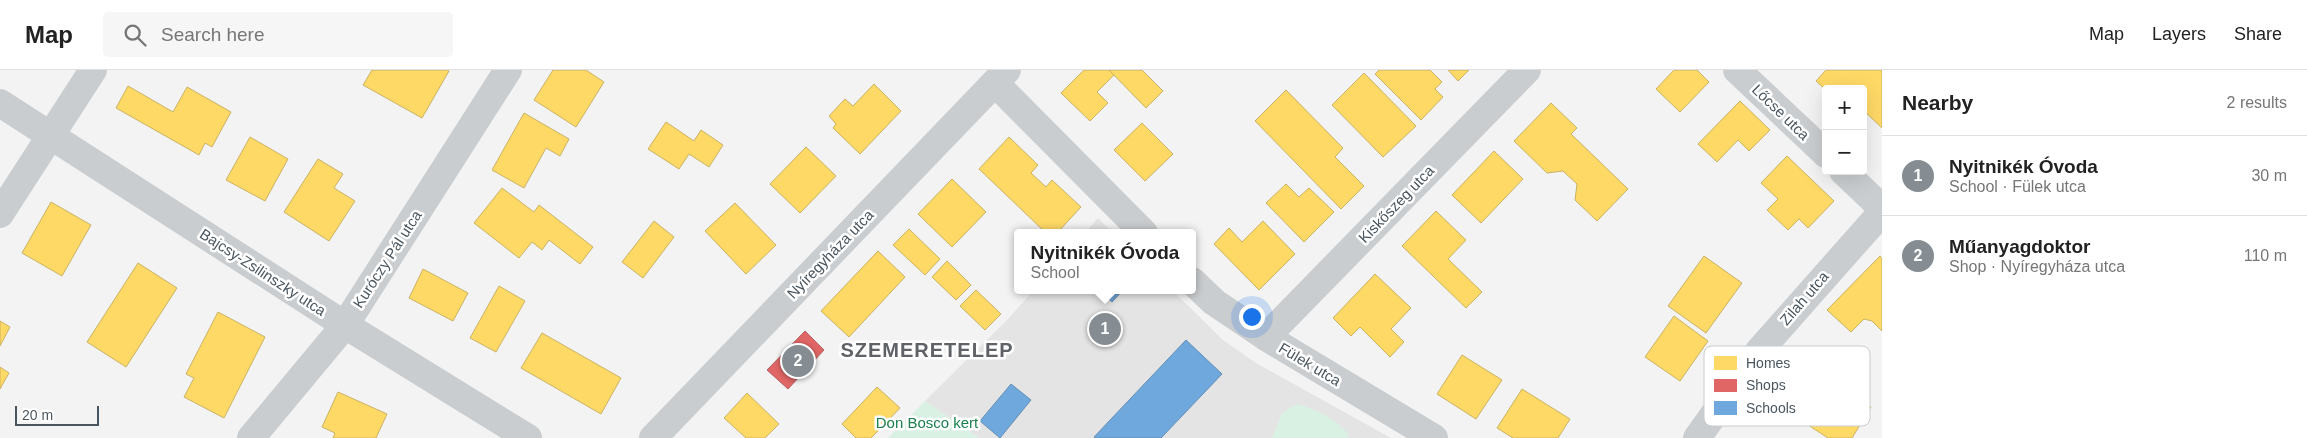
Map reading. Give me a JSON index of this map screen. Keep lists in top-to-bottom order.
{
  "streets": {
    "street": [
      "Lőcse utca",
      "Kiskőszeg utca",
      "Nyíregyháza utca",
      "Kuróczy Pál utca",
      "Bajcsy-Zsilinszky utca",
      "Zilah utca",
      "Fülek utca"
    ]
  },
  "crossings": [
    ["Kiskőszeg utca", "Fülek utca"],
    ["Kuróczy Pál utca", "Bajcsy-Zsilinszky utca"]
  ],
  "districts": ["SZEMERETELEP"],
  "parks": ["Don Bosco kert"],
  "legend": ["Homes", "Shops", "Schools"],
  "scale_bar": "20 m",
  "page": {
    "header": "Map",
    "search": "Search here",
    "nav": ["Map", "Layers", "Share"],
    "heading": ["Nearby", "2 results"],
    "map_buttons": ["+", "−"],
    "list": [
      {
        "mark": "1",
        "name": "Nyitnikék Óvoda",
        "note": "School · Fülek utca",
        "value": "30 m"
      },
      {
        "mark": "2",
        "name": "Műanyagdoktor",
        "note": "Shop · Nyíregyháza utca",
        "value": "110 m"
      }
    ],
    "popup": ["Nyitnikék Óvoda", "School"],
    "pins": ["1", "2"],
    "scale": "20 m"
  }
}
